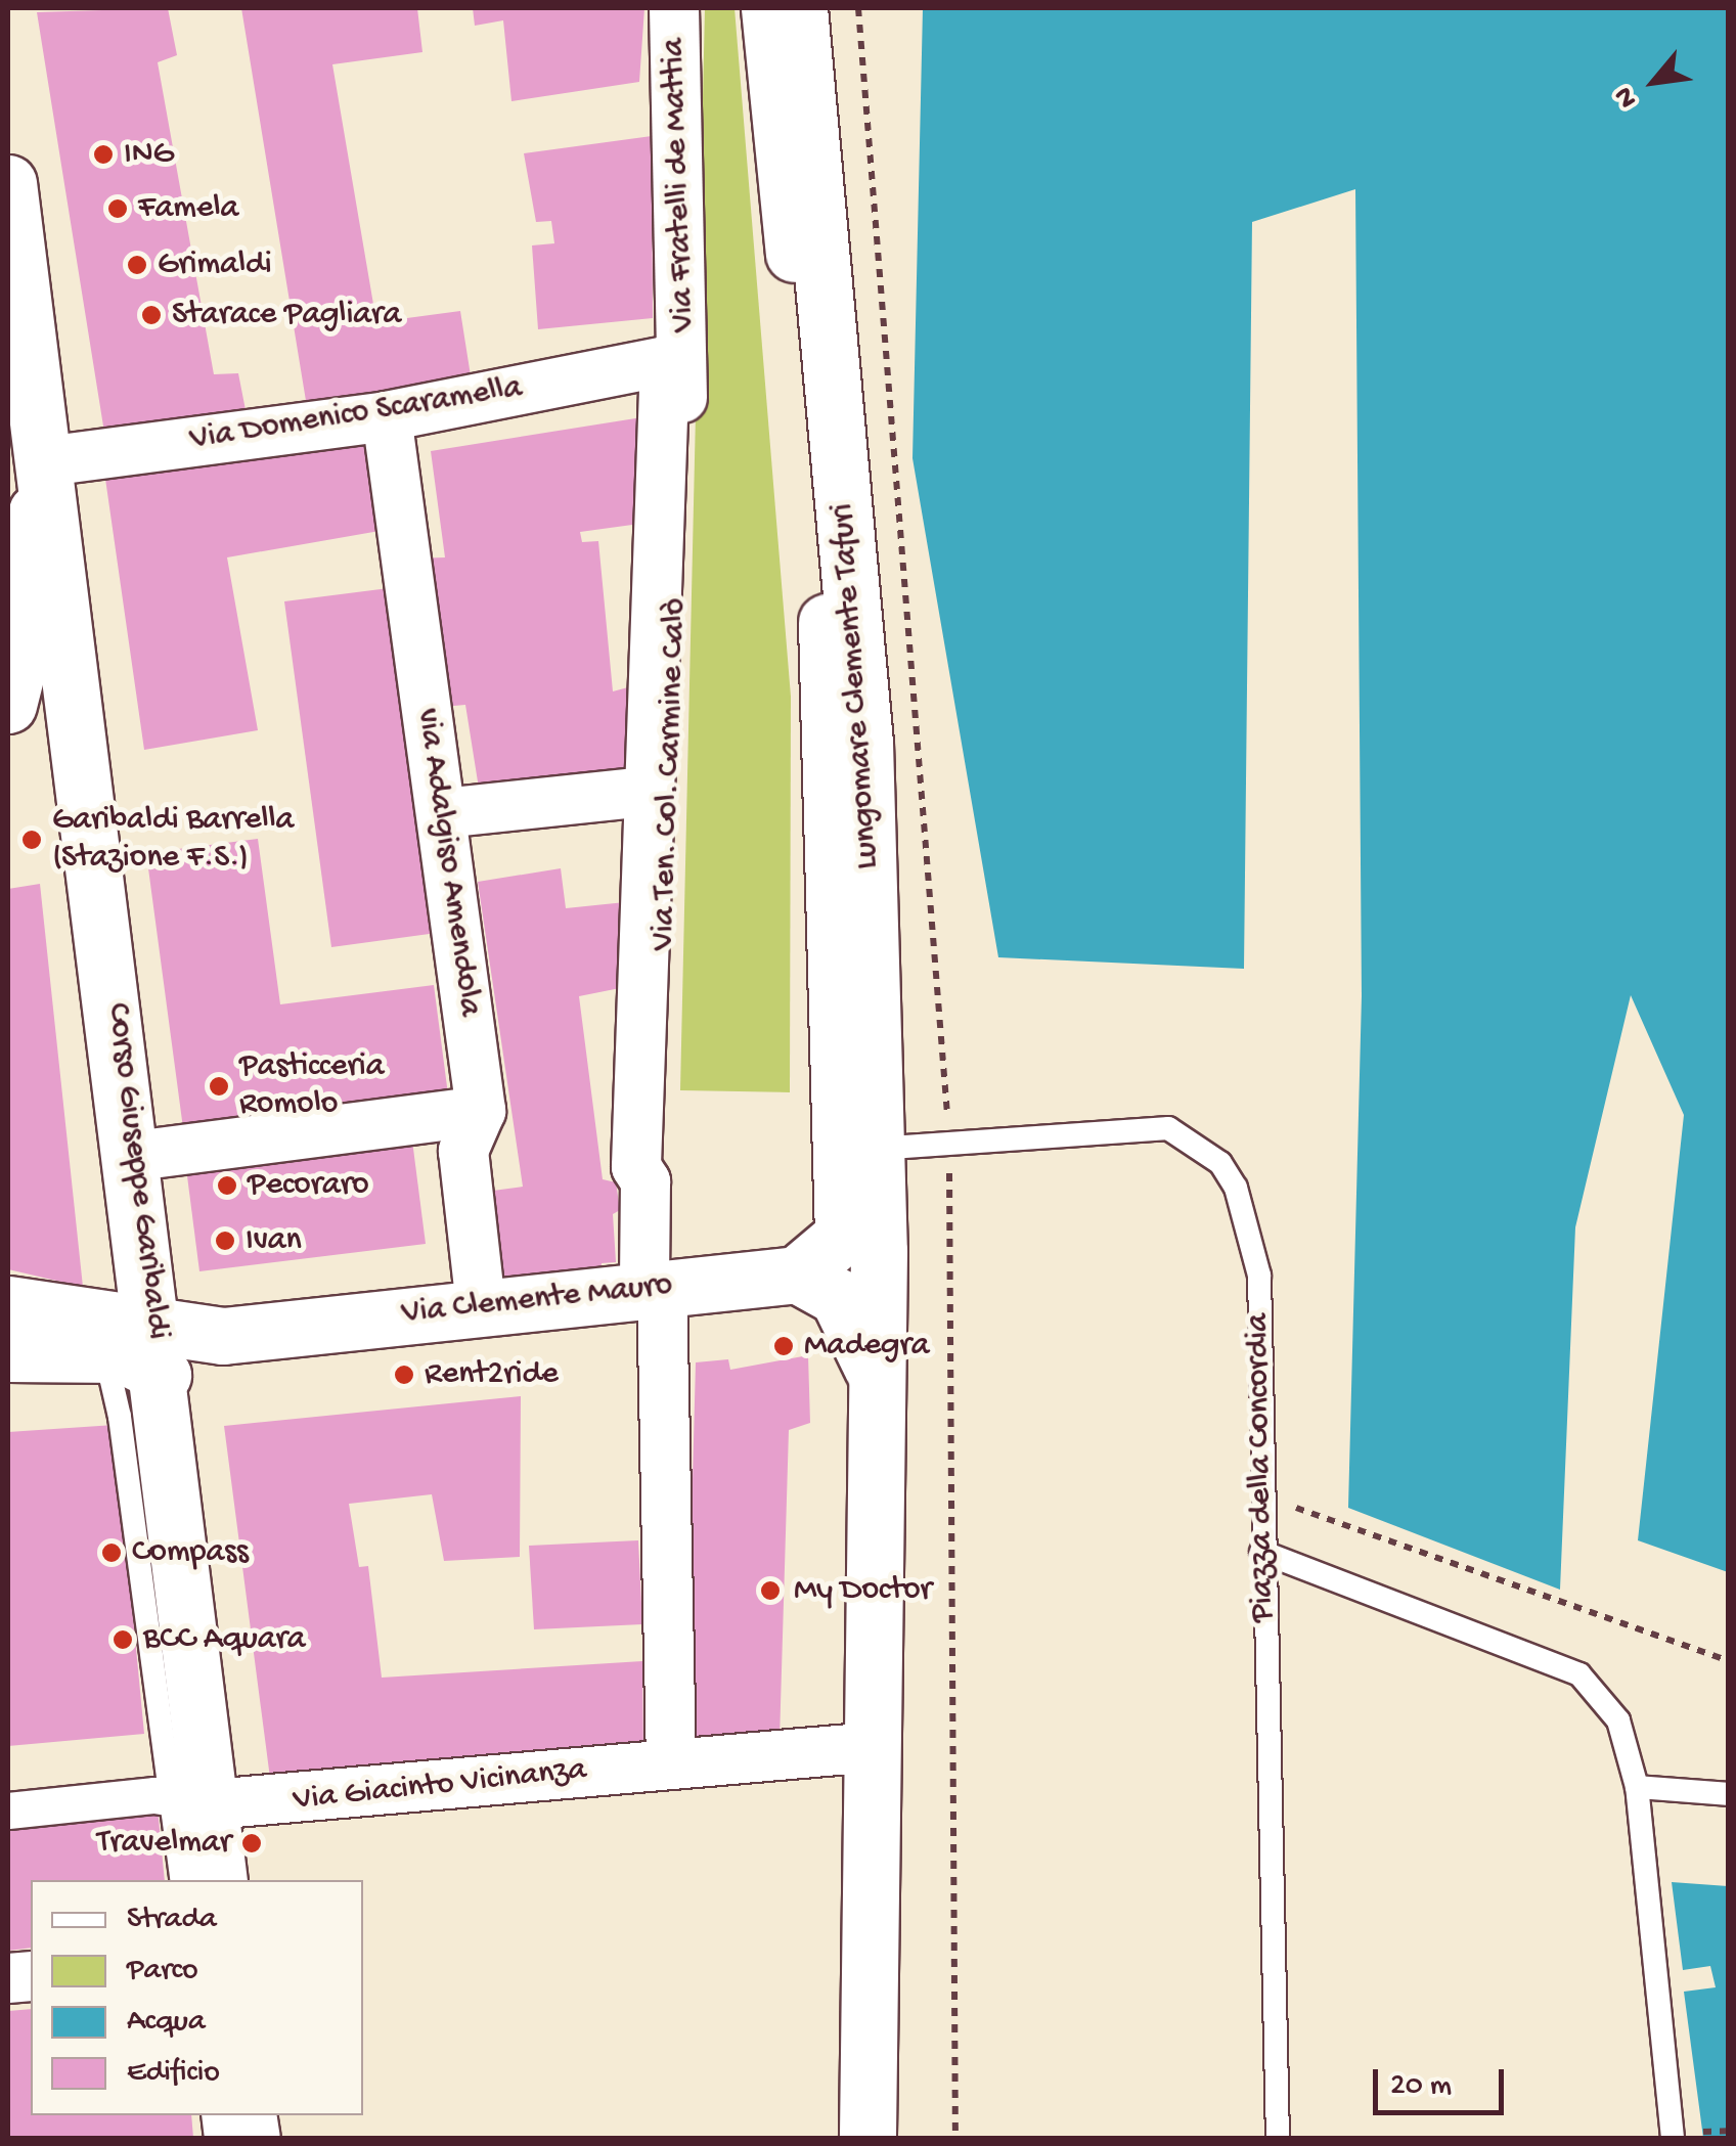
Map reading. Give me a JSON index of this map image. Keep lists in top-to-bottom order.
{
  "streets": {
    "main road": ["Lungomare Clemente Tafuri", "Corso Giuseppe Garibaldi", "Via Clemente Mauro"],
    "street": [
      "Via Fratelli de Mattia",
      "Via Domenico Scaramella",
      "Via Ten. Col. Carmine Calò",
      "via Adalgiso Amendola",
      "Via Giacinto Vicinanza"
    ],
    "lane": ["Piazza della Concordia"]
  },
  "crossings": [
    ["Via Fratelli de Mattia", "Via Domenico Scaramella"],
    ["Via Fratelli de Mattia", "Via Ten. Col. Carmine Calò"],
    ["Via Domenico Scaramella", "Via Ten. Col. Carmine Calò"],
    ["Via Domenico Scaramella", "via Adalgiso Amendola"],
    ["Via Domenico Scaramella", "Corso Giuseppe Garibaldi"],
    ["Lungomare Clemente Tafuri", "Via Clemente Mauro"],
    ["Lungomare Clemente Tafuri", "Piazza della Concordia"],
    ["Via Ten. Col. Carmine Calò", "Via Clemente Mauro"],
    ["Via Ten. Col. Carmine Calò", "Via Giacinto Vicinanza"],
    ["via Adalgiso Amendola", "Via Clemente Mauro"],
    ["Corso Giuseppe Garibaldi", "Via Clemente Mauro"],
    ["Corso Giuseppe Garibaldi", "Via Giacinto Vicinanza"]
  ],
  "places": [
    "ING",
    "Famela",
    "Grimaldi",
    "Starace Pagliara",
    "Garibaldi Barrella (Stazione F.S.)",
    "Pasticceria Romolo",
    "Pecoraro",
    "Ivan",
    "Madegra",
    "Rent2ride",
    "Compass",
    "My Doctor",
    "BCC Aquara",
    "Travelmar"
  ],
  "legend": [
    "Strada",
    "Parco",
    "Acqua",
    "Edificio"
  ],
  "scale_bar": "20 m",
  "north": "bottom left"
}
